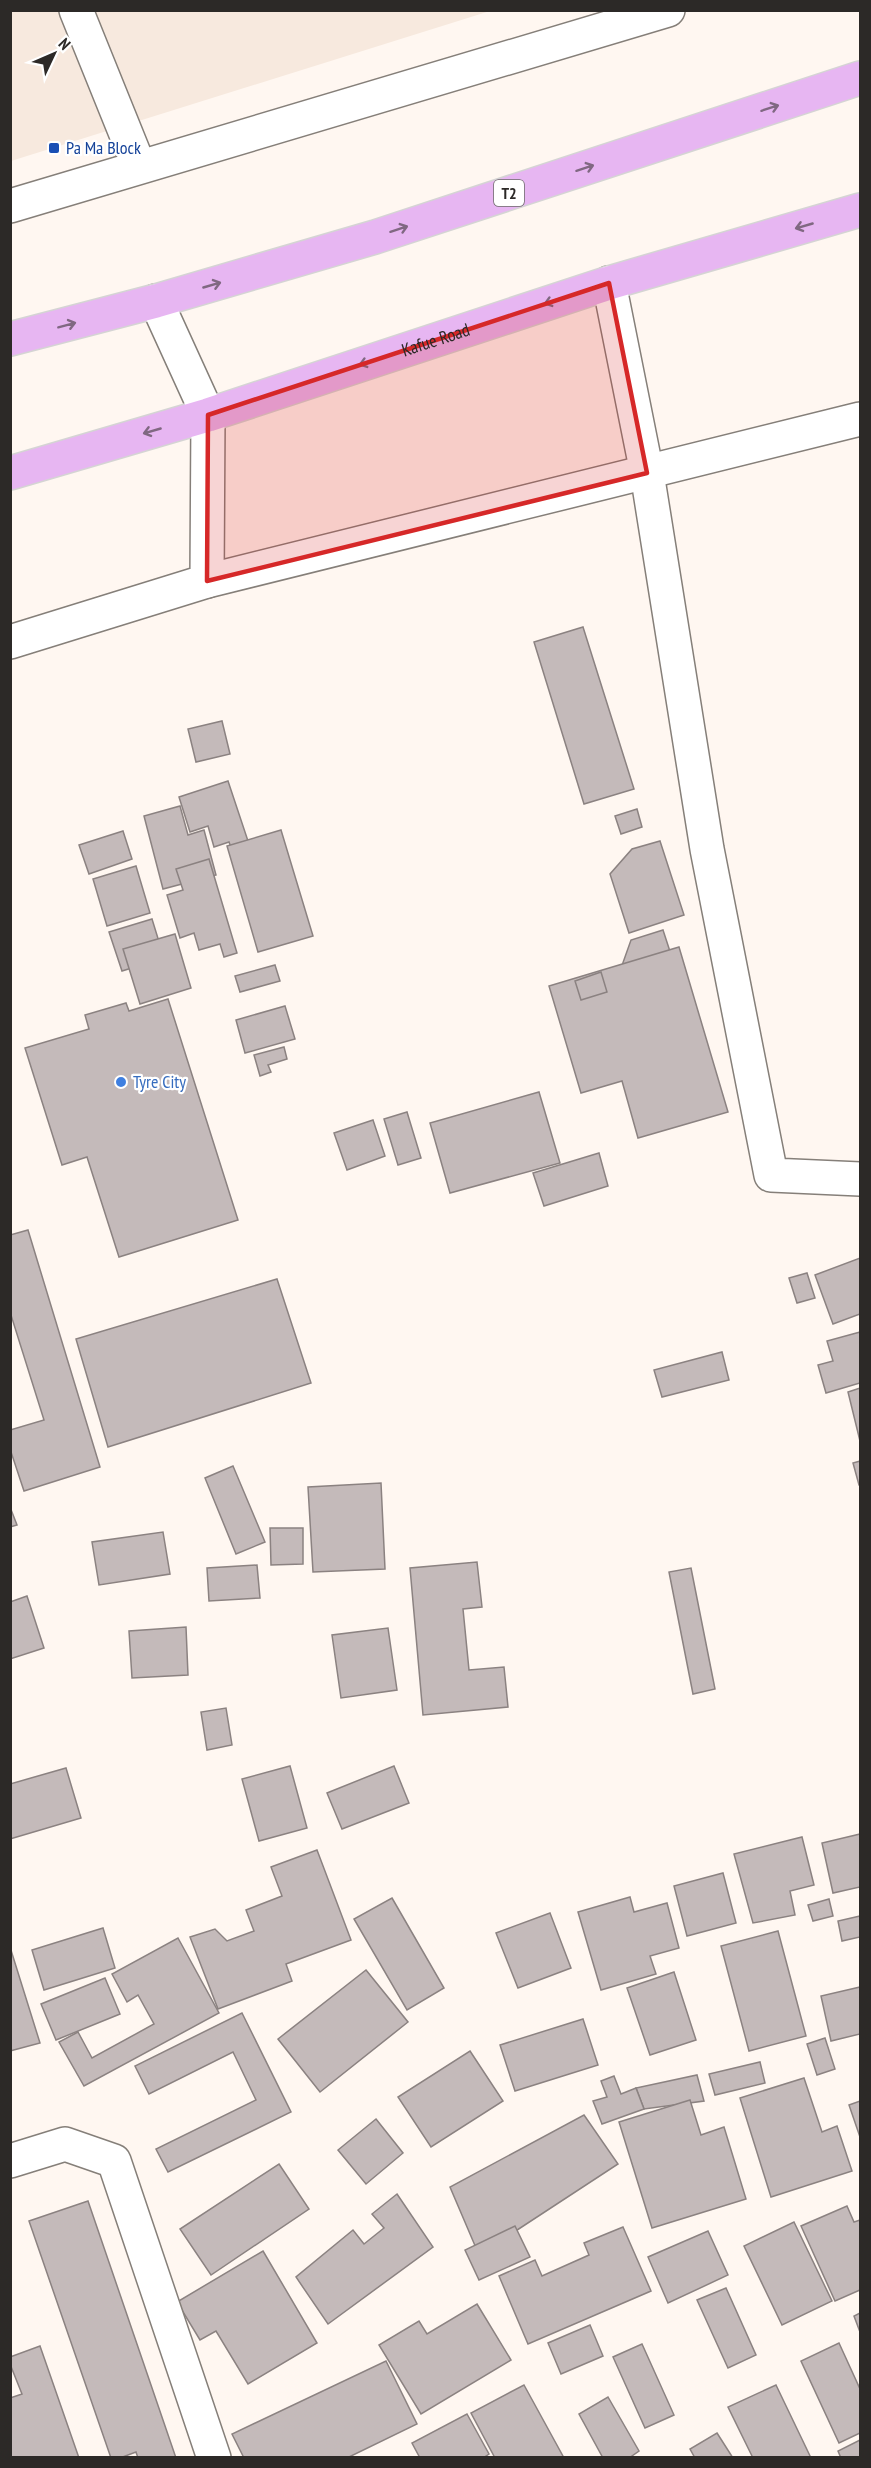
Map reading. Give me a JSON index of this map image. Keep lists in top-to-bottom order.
{
  "streets": {
    "main road": ["T2", "Kafue Road"]
  },
  "places": {
    "transit": ["Pa Ma Block"],
    "other": ["Tyre City"]
  },
  "north": "top right"
}
